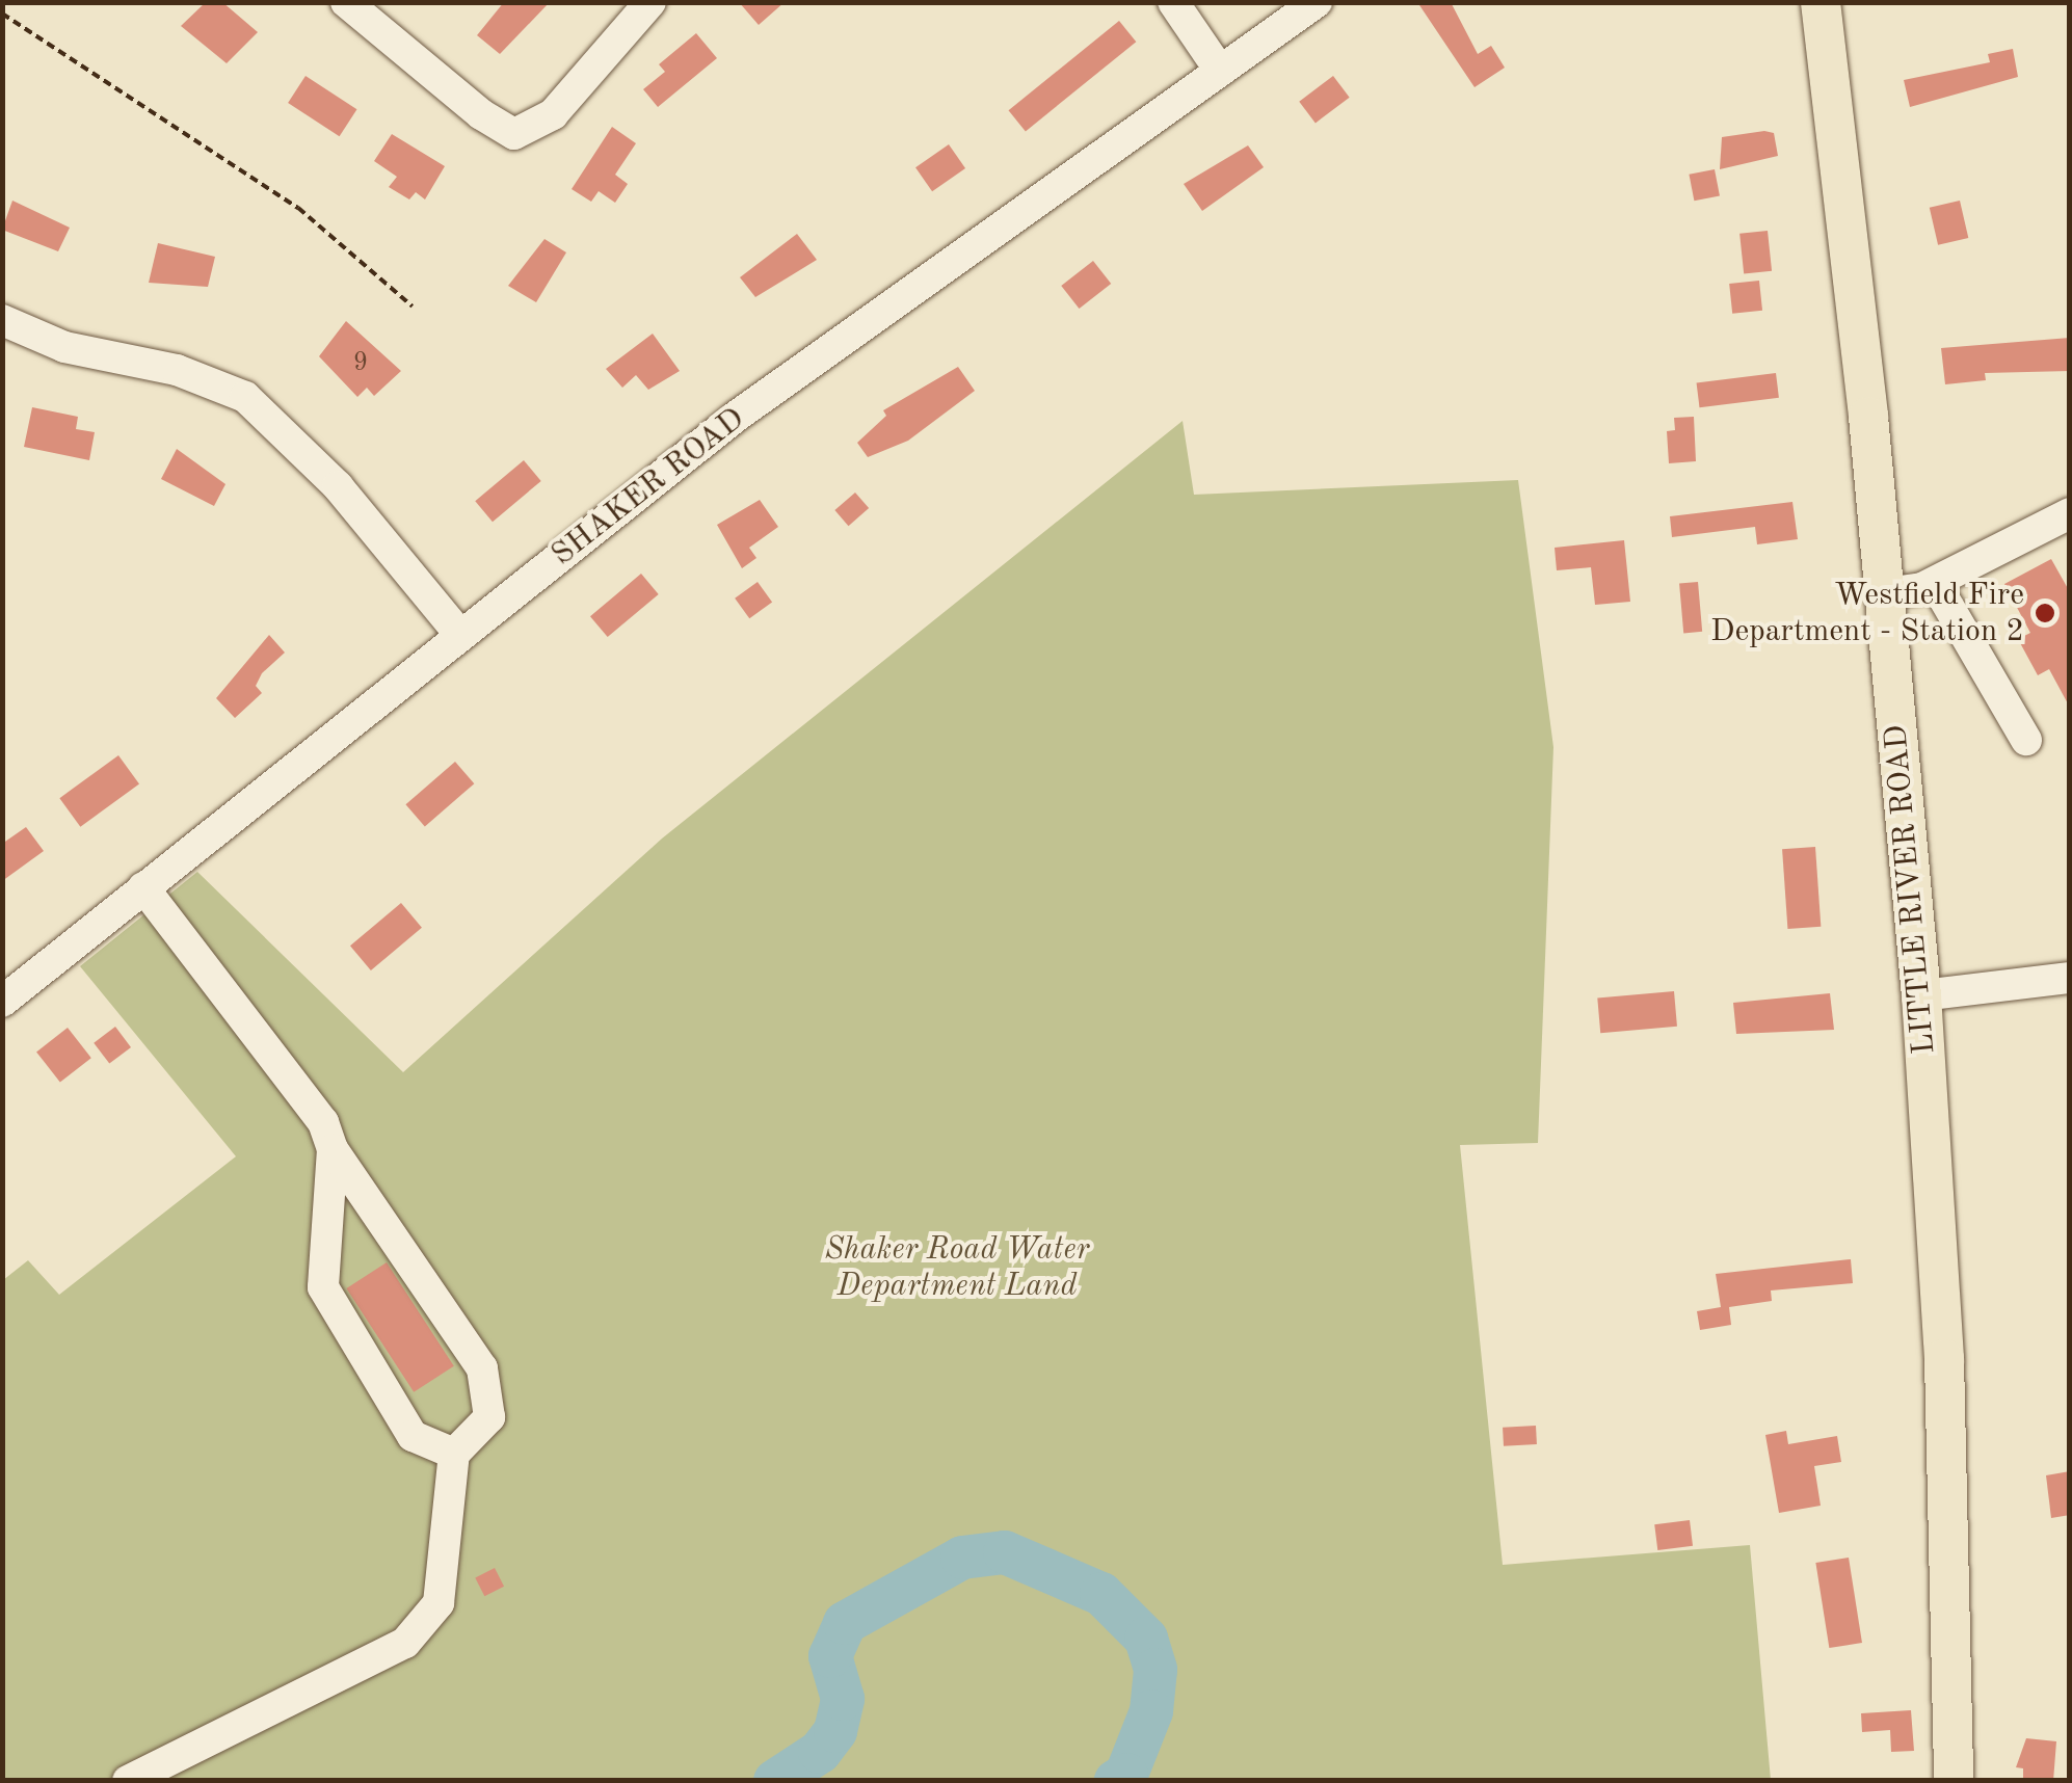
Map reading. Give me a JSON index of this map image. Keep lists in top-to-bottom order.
{
  "streets": {
    "main road": ["LITTLE RIVER ROAD"],
    "street": ["SHAKER ROAD"]
  },
  "parks": ["Shaker Road Water Department Land"],
  "places": ["Westfield Fire Department - Station 2"],
  "house_numbers": ["9"]
}
